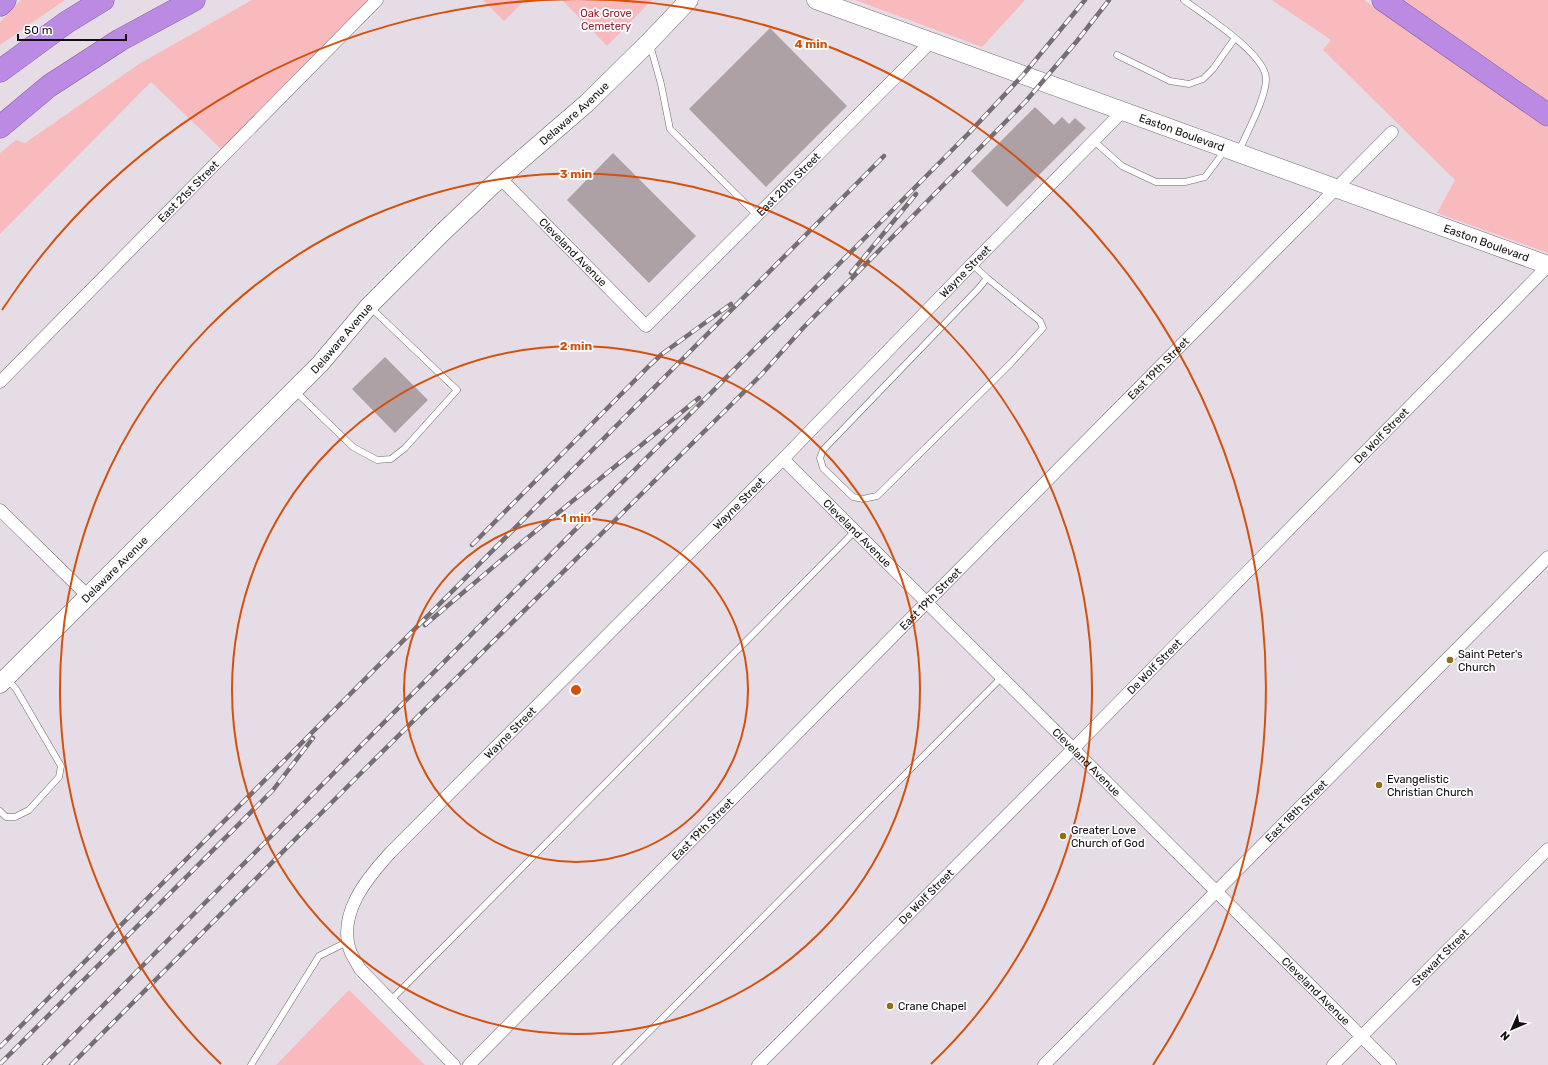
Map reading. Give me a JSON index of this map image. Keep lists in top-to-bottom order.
{
  "streets": {
    "main road": ["Delaware Avenue", "Easton Boulevard"],
    "street": [
      "East 20th Street",
      "East 21st Street",
      "Cleveland Avenue",
      "Wayne Street",
      "East 19th Street",
      "De Wolf Street",
      "East 18th Street",
      "Stewart Street"
    ]
  },
  "crossings": [
    ["Delaware Avenue", "Cleveland Avenue"],
    ["Easton Boulevard", "East 20th Street"],
    ["Easton Boulevard", "Wayne Street"],
    ["Easton Boulevard", "East 19th Street"],
    ["Easton Boulevard", "De Wolf Street"],
    ["East 20th Street", "Cleveland Avenue"],
    ["Cleveland Avenue", "Wayne Street"],
    ["Cleveland Avenue", "East 19th Street"],
    ["Cleveland Avenue", "De Wolf Street"],
    ["Cleveland Avenue", "East 18th Street"],
    ["Cleveland Avenue", "Stewart Street"]
  ],
  "parks": ["Oak Grove Cemetery"],
  "places": [
    "Saint Peter's Church",
    "Evangelistic Christian Church",
    "Greater Love Church of God",
    "Crane Chapel"
  ],
  "scale_bar": "50 m",
  "north": "bottom left",
  "rings": [
    "4 min",
    "3 min",
    "2 min",
    "1 min"
  ]
}
